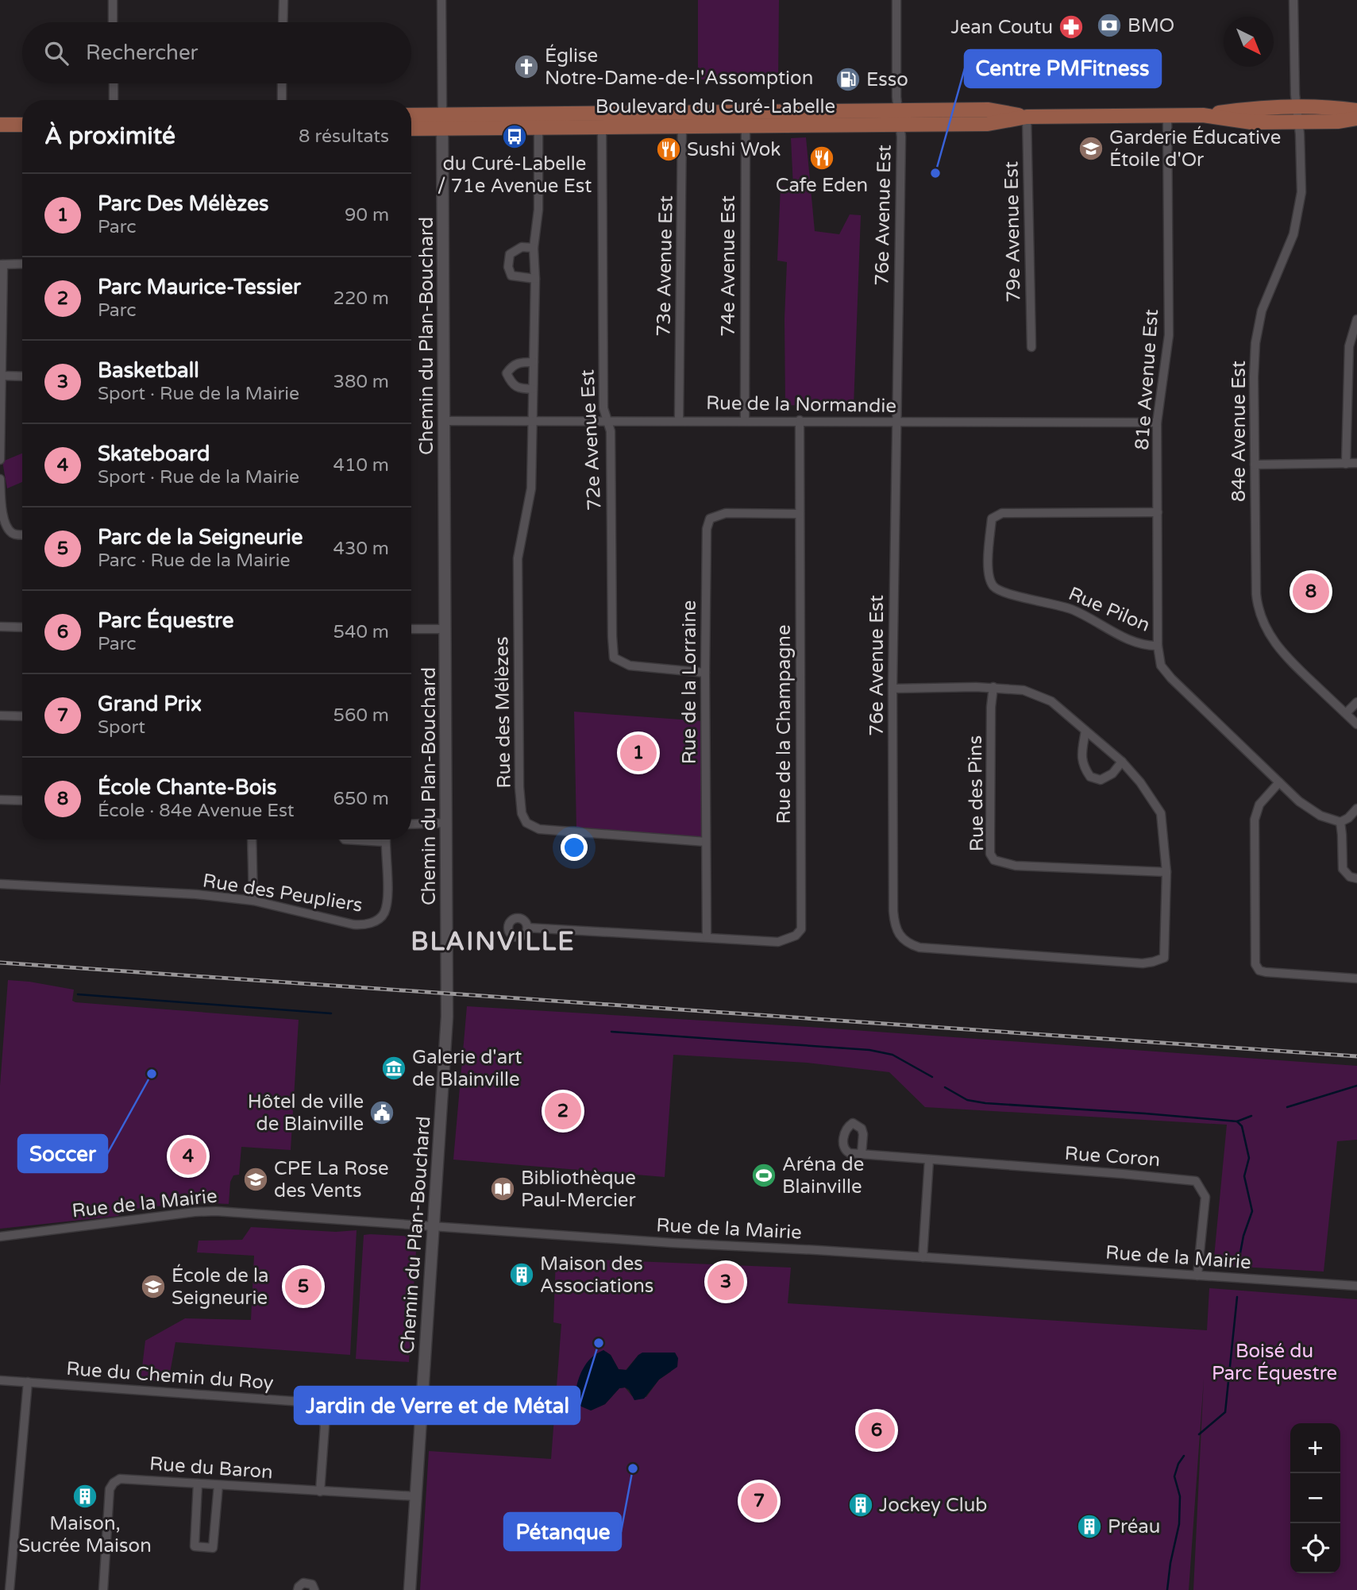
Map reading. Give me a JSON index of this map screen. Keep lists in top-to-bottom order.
{
  "streets": {
    "main road": ["Boulevard du Curé-Labelle"],
    "street": [
      "76e Avenue Est",
      "79e Avenue Est",
      "73e Avenue Est",
      "74e Avenue Est",
      "Chemin du Plan-Bouchard",
      "81e Avenue Est",
      "Rue de la Normandie",
      "84e Avenue Est",
      "72e Avenue Est",
      "Rue Pilon",
      "Rue de la Lorraine",
      "Rue des Mélèzes",
      "Rue de la Champagne",
      "Rue des Pins",
      "Rue des Peupliers",
      "Rue Coron",
      "Rue de la Mairie",
      "Rue du Chemin du Roy",
      "Rue du Baron"
    ]
  },
  "crossings": [
    ["Boulevard du Curé-Labelle", "76e Avenue Est"],
    ["Boulevard du Curé-Labelle", "79e Avenue Est"],
    ["Boulevard du Curé-Labelle", "73e Avenue Est"],
    ["Boulevard du Curé-Labelle", "74e Avenue Est"],
    ["Boulevard du Curé-Labelle", "Chemin du Plan-Bouchard"],
    ["Boulevard du Curé-Labelle", "81e Avenue Est"],
    ["Boulevard du Curé-Labelle", "84e Avenue Est"],
    ["Boulevard du Curé-Labelle", "72e Avenue Est"],
    ["Boulevard du Curé-Labelle", "Rue des Mélèzes"],
    ["76e Avenue Est", "Rue de la Normandie"],
    ["76e Avenue Est", "Rue des Pins"],
    ["73e Avenue Est", "Rue de la Normandie"],
    ["74e Avenue Est", "Rue de la Normandie"],
    ["Chemin du Plan-Bouchard", "Rue de la Normandie"],
    ["Chemin du Plan-Bouchard", "Rue de la Mairie"],
    ["Chemin du Plan-Bouchard", "Rue du Baron"],
    ["81e Avenue Est", "Rue de la Normandie"],
    ["81e Avenue Est", "Rue Pilon"],
    ["Rue de la Normandie", "72e Avenue Est"],
    ["Rue de la Normandie", "Rue des Mélèzes"],
    ["Rue de la Normandie", "Rue de la Champagne"],
    ["72e Avenue Est", "Rue de la Lorraine"],
    ["Rue de la Lorraine", "Rue des Mélèzes"],
    ["Rue de la Lorraine", "Rue de la Champagne"],
    ["Rue Coron", "Rue de la Mairie"],
    ["Rue du Chemin du Roy", "Rue du Baron"]
  ],
  "districts": ["BLAINVILLE"],
  "parks": ["Boisé du Parc Équestre"],
  "places": {
    "bank": ["BMO"],
    "pharmacy": ["Jean Coutu"],
    "church": ["Église Notre-Dame-de-l'Assomption"],
    "fuel station": ["Esso"],
    "bus stop": ["du Curé-Labelle / 71e Avenue Est"],
    "school or university": ["Garderie Éducative Étoile d'Or", "CPE La Rose des Vents", "École de la Seigneurie"],
    "restaurant": ["Sushi Wok", "Cafe Eden"],
    "other": [
      "Centre PMFitness",
      "Soccer",
      "Jardin de Verre et de Métal",
      "Pétanque"
    ],
    "museum": ["Galerie d'art de Blainville"],
    "public building": ["Hôtel de ville de Blainville"],
    "sports": ["Aréna de Blainville"],
    "library": ["Bibliothèque Paul-Mercier"],
    "building": [
      "Maison des Associations",
      "Maison, Sucrée Maison",
      "Jockey Club",
      "Préau"
    ]
  },
  "north": "bottom right",
  "page": {
    "search": "Rechercher",
    "heading": ["À proximité", "8 résultats"],
    "list": [
      {
        "mark": "1",
        "name": "Parc Des Mélèzes",
        "note": "Parc",
        "value": "90 m"
      },
      {
        "mark": "2",
        "name": "Parc Maurice-Tessier",
        "note": "Parc",
        "value": "220 m"
      },
      {
        "mark": "3",
        "name": "Basketball",
        "note": "Sport · Rue de la Mairie",
        "value": "380 m"
      },
      {
        "mark": "4",
        "name": "Skateboard",
        "note": "Sport · Rue de la Mairie",
        "value": "410 m"
      },
      {
        "mark": "5",
        "name": "Parc de la Seigneurie",
        "note": "Parc · Rue de la Mairie",
        "value": "430 m"
      },
      {
        "mark": "6",
        "name": "Parc Équestre",
        "note": "Parc",
        "value": "540 m"
      },
      {
        "mark": "7",
        "name": "Grand Prix",
        "note": "Sport",
        "value": "560 m"
      },
      {
        "mark": "8",
        "name": "École Chante-Bois",
        "note": "École · 84e Avenue Est",
        "value": "650 m"
      }
    ],
    "pins": [
      "8",
      "1",
      "2",
      "4",
      "3",
      "5",
      "6",
      "7"
    ],
    "map_buttons": ["+", "−"]
  }
}
